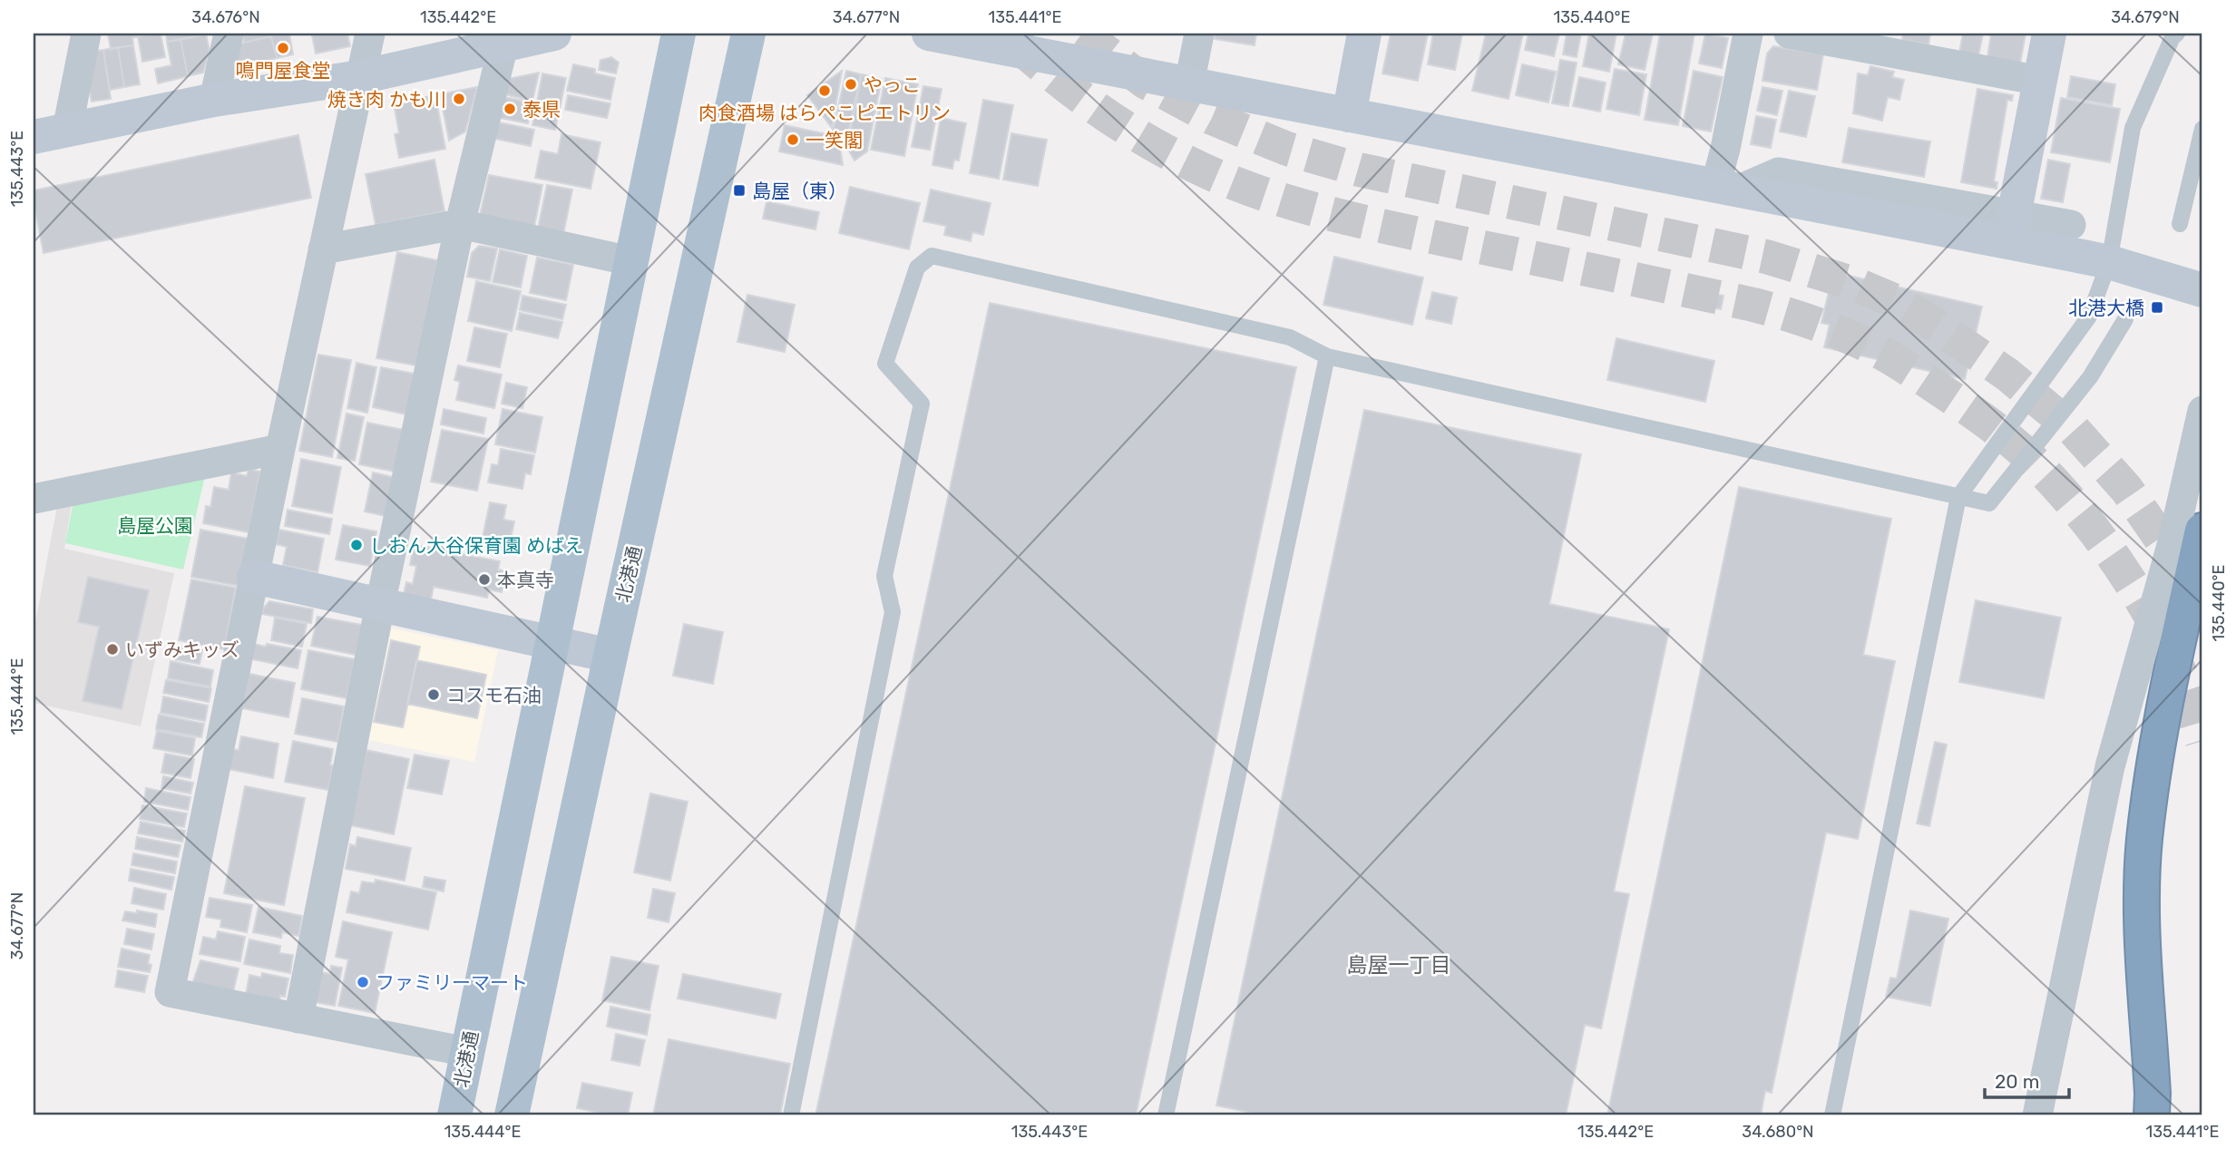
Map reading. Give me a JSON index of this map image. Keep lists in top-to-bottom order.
{
  "streets": {
    "main road": ["北港通"]
  },
  "districts": ["島屋一丁目"],
  "parks": ["島屋公園"],
  "places": {
    "other": [
      "鳴門屋食堂",
      "やっこ",
      "肉食酒場 はらぺこピエトリン",
      "焼き肉 かも川",
      "泰県",
      "一笑閣",
      "しおん大谷保育園 めばえ",
      "本真寺",
      "いずみキッズ",
      "コスモ石油",
      "ファミリーマート"
    ],
    "transit": ["島屋（東）", "北港大橋"]
  },
  "scale_bar": "20 m",
  "coordinates": [
    "34.676°N",
    "135.442°E",
    "34.677°N",
    "135.441°E",
    "135.440°E",
    "34.679°N",
    "135.443°E",
    "135.444°E",
    "34.680°N"
  ]
}
